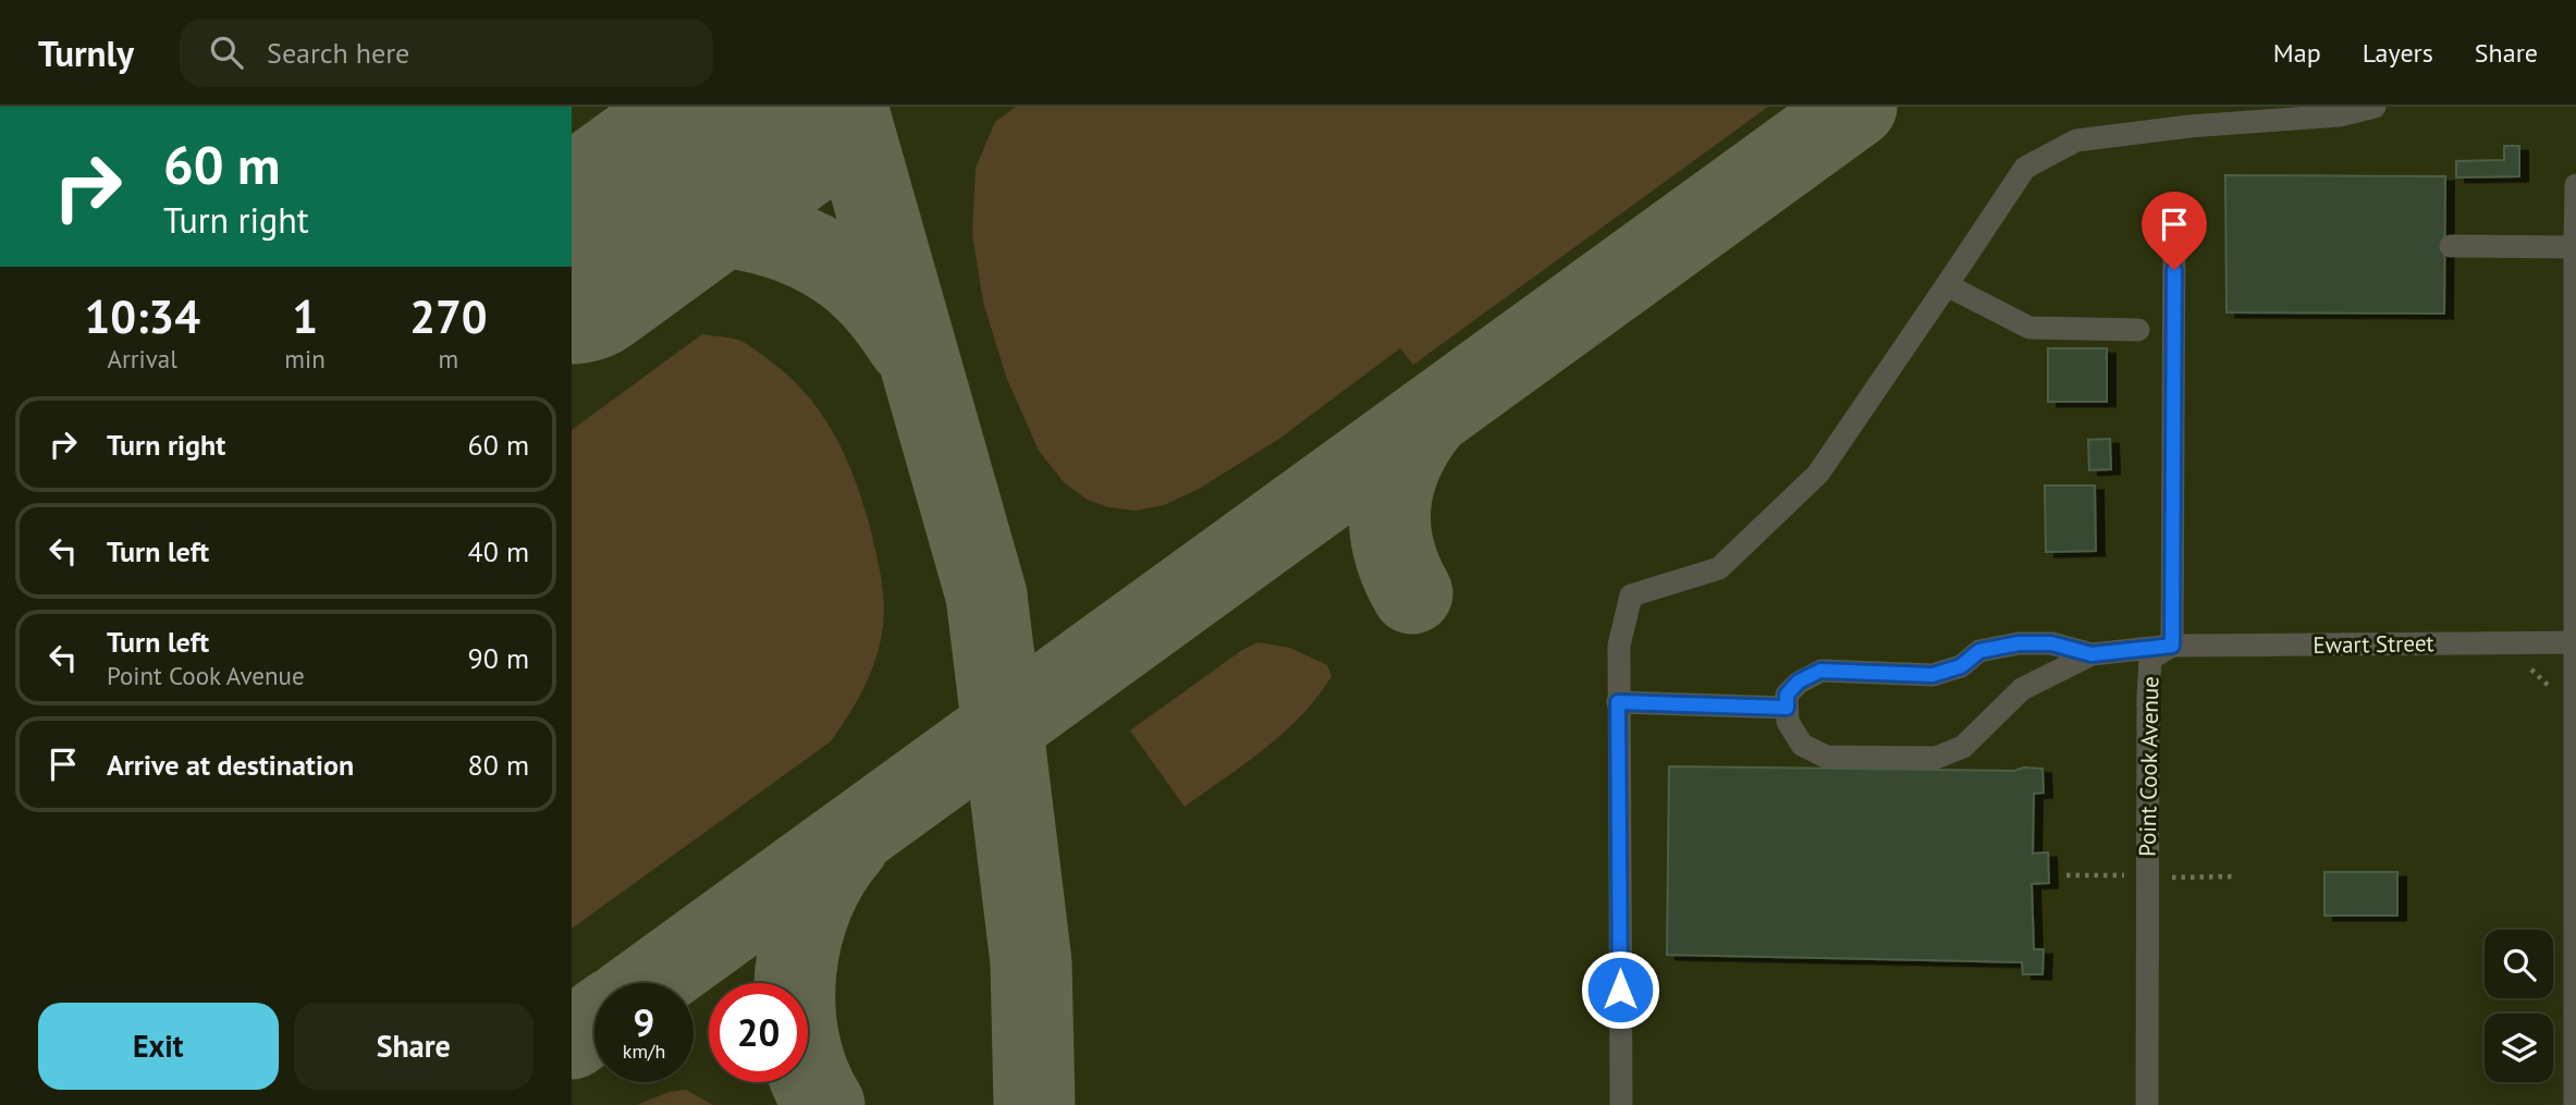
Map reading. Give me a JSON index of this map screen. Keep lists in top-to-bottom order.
{
  "streets": {
    "street": ["Ewart Street", "Point Cook Avenue"]
  },
  "crossings": [
    ["Ewart Street", "Point Cook Avenue"]
  ],
  "page": {
    "header": "Turnly",
    "search": "Search here",
    "nav": ["Map", "Layers", "Share"],
    "turn": ["60 m", "Turn right"],
    "eta": [
      "10:34",
      "Arrival",
      "1",
      "min",
      "270",
      "m"
    ],
    "list": [
      {
        "name": "Turn right",
        "value": "60 m"
      },
      {
        "name": "Turn left",
        "value": "40 m"
      },
      {
        "name": "Turn left",
        "note": "Point Cook Avenue",
        "value": "90 m"
      },
      {
        "name": "Arrive at destination",
        "value": "80 m"
      }
    ],
    "speed": "9 km/h",
    "limit": "20",
    "buttons": ["Exit", "Share"]
  }
}
